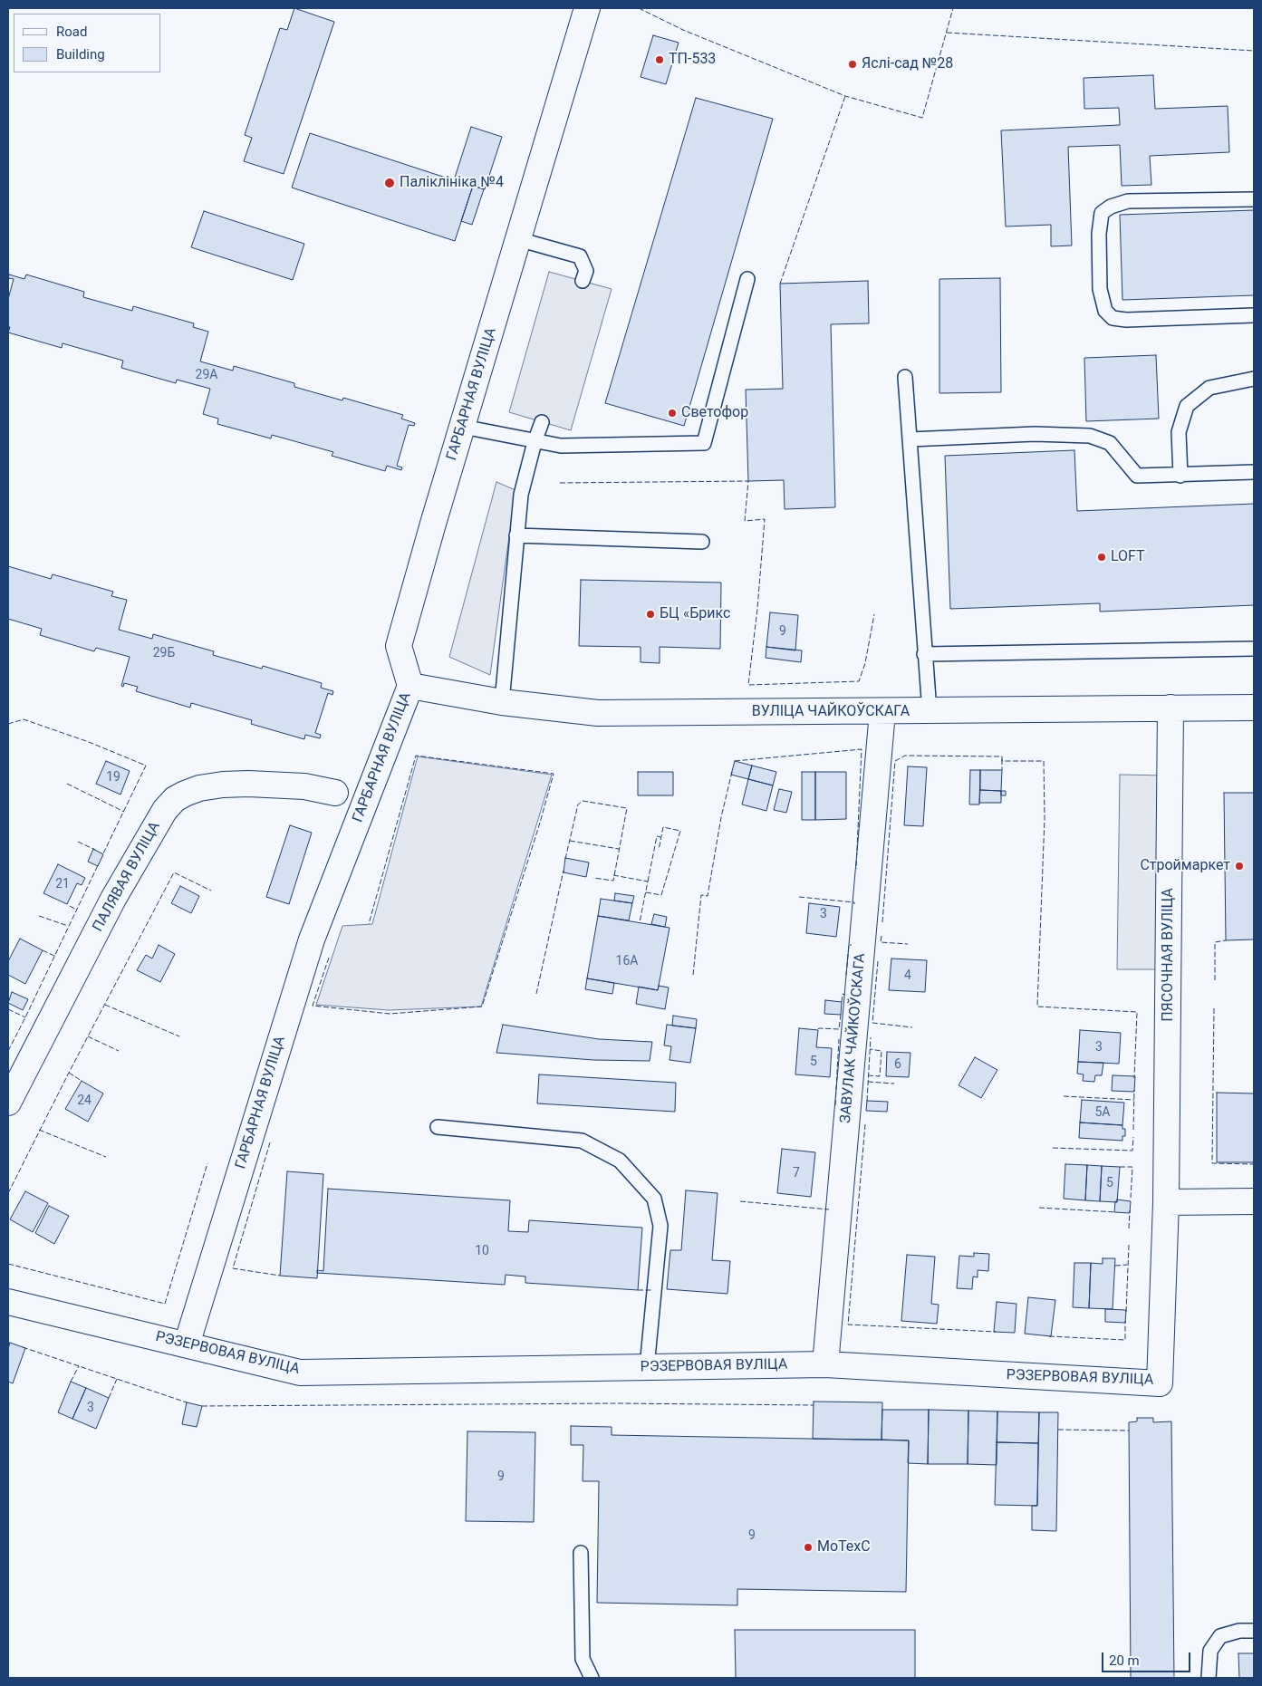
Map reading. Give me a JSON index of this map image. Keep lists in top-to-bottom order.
{
  "streets": {
    "street": [
      "ГАРБАРНАЯ ВУЛІЦА",
      "ВУЛІЦА ЧАЙКОЎСКАГА",
      "ПАЛЯВАЯ ВУЛІЦА",
      "ПЯСОЧНАЯ ВУЛІЦА",
      "ЗАВУЛАК ЧАЙКОЎСКАГА",
      "РЭЗЕРВОВАЯ ВУЛІЦА"
    ]
  },
  "crossings": [
    ["ГАРБАРНАЯ ВУЛІЦА", "ВУЛІЦА ЧАЙКОЎСКАГА"],
    ["ГАРБАРНАЯ ВУЛІЦА", "РЭЗЕРВОВАЯ ВУЛІЦА"],
    ["ВУЛІЦА ЧАЙКОЎСКАГА", "ПЯСОЧНАЯ ВУЛІЦА"],
    ["ВУЛІЦА ЧАЙКОЎСКАГА", "ЗАВУЛАК ЧАЙКОЎСКАГА"],
    ["ПЯСОЧНАЯ ВУЛІЦА", "РЭЗЕРВОВАЯ ВУЛІЦА"],
    ["ЗАВУЛАК ЧАЙКОЎСКАГА", "РЭЗЕРВОВАЯ ВУЛІЦА"]
  ],
  "places": [
    "ТП-533",
    "Яслі-сад №28",
    "Паліклініка №4",
    "Светофор",
    "LOFT",
    "БЦ «Брикс",
    "Строймаркет",
    "MoTexC"
  ],
  "house_numbers": [
    "29А",
    "9",
    "29Б",
    "19",
    "21",
    "3",
    "16А",
    "4",
    "3",
    "5",
    "6",
    "24",
    "5А",
    "7",
    "5",
    "10",
    "3",
    "9",
    "9"
  ],
  "legend": ["Road", "Building"],
  "scale_bar": "20 m"
}
